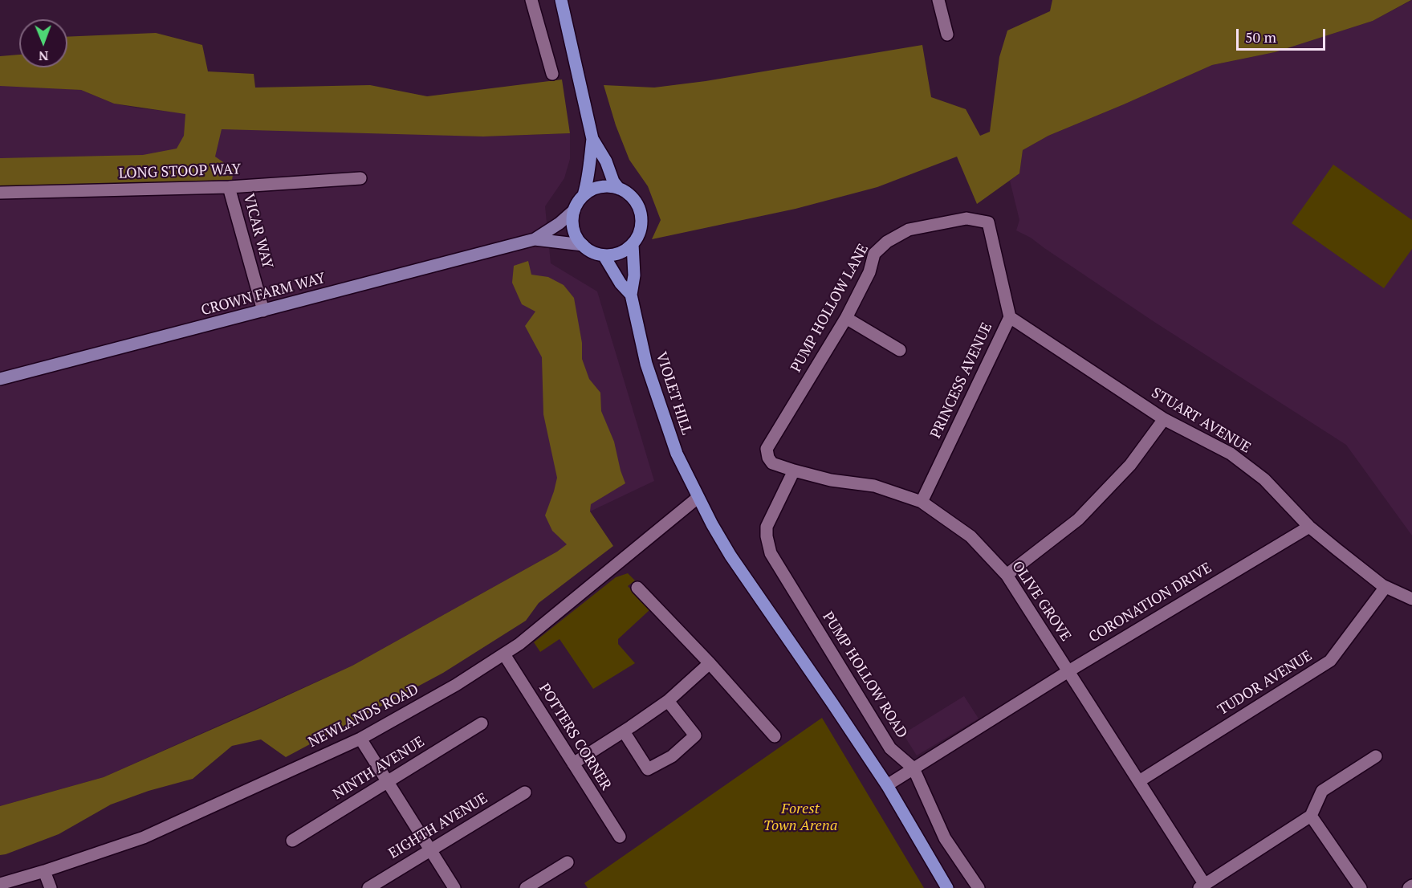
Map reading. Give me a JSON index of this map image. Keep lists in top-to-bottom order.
{
  "streets": {
    "main road": ["VIOLET HILL"],
    "street": [
      "LONG STOOP WAY",
      "VICAR WAY",
      "CROWN FARM WAY",
      "PUMP HOLLOW LANE",
      "PRINCESS AVENUE",
      "STUART AVENUE",
      "OLIVE GROVE",
      "CORONATION DRIVE",
      "PUMP HOLLOW ROAD",
      "TUDOR AVENUE",
      "NEWLANDS ROAD",
      "POTTERS CORNER",
      "NINTH AVENUE",
      "EIGHTH AVENUE"
    ]
  },
  "crossings": [
    ["LONG STOOP WAY", "VICAR WAY"],
    ["VICAR WAY", "CROWN FARM WAY"],
    ["CROWN FARM WAY", "VIOLET HILL"],
    ["PUMP HOLLOW LANE", "PRINCESS AVENUE"],
    ["PUMP HOLLOW LANE", "OLIVE GROVE"],
    ["PRINCESS AVENUE", "STUART AVENUE"],
    ["PRINCESS AVENUE", "OLIVE GROVE"],
    ["VIOLET HILL", "NEWLANDS ROAD"],
    ["STUART AVENUE", "CORONATION DRIVE"],
    ["STUART AVENUE", "TUDOR AVENUE"],
    ["OLIVE GROVE", "CORONATION DRIVE"],
    ["OLIVE GROVE", "PUMP HOLLOW ROAD"],
    ["OLIVE GROVE", "TUDOR AVENUE"],
    ["CORONATION DRIVE", "PUMP HOLLOW ROAD"],
    ["NEWLANDS ROAD", "POTTERS CORNER"]
  ],
  "parks": ["Forest Town Arena"],
  "scale_bar": "50 m",
  "north": "bottom"
}
